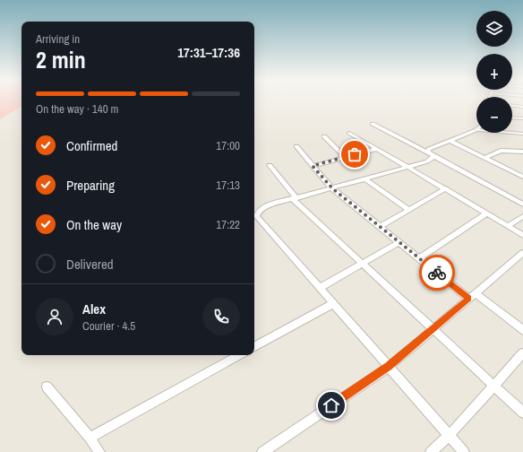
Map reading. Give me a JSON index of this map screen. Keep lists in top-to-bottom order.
{
  "page": {
    "map_buttons": ["+", "−"],
    "heading": ["2 min", "Arriving in", "17:31–17:36"],
    "panel": ["Alex", "Courier · 4.5"],
    "bar": "On the way · 140 m",
    "list": [
      ["Confirmed", "17:00"],
      ["Preparing", "17:13"],
      ["On the way", "17:22"],
      "Delivered"
    ]
  }
}
